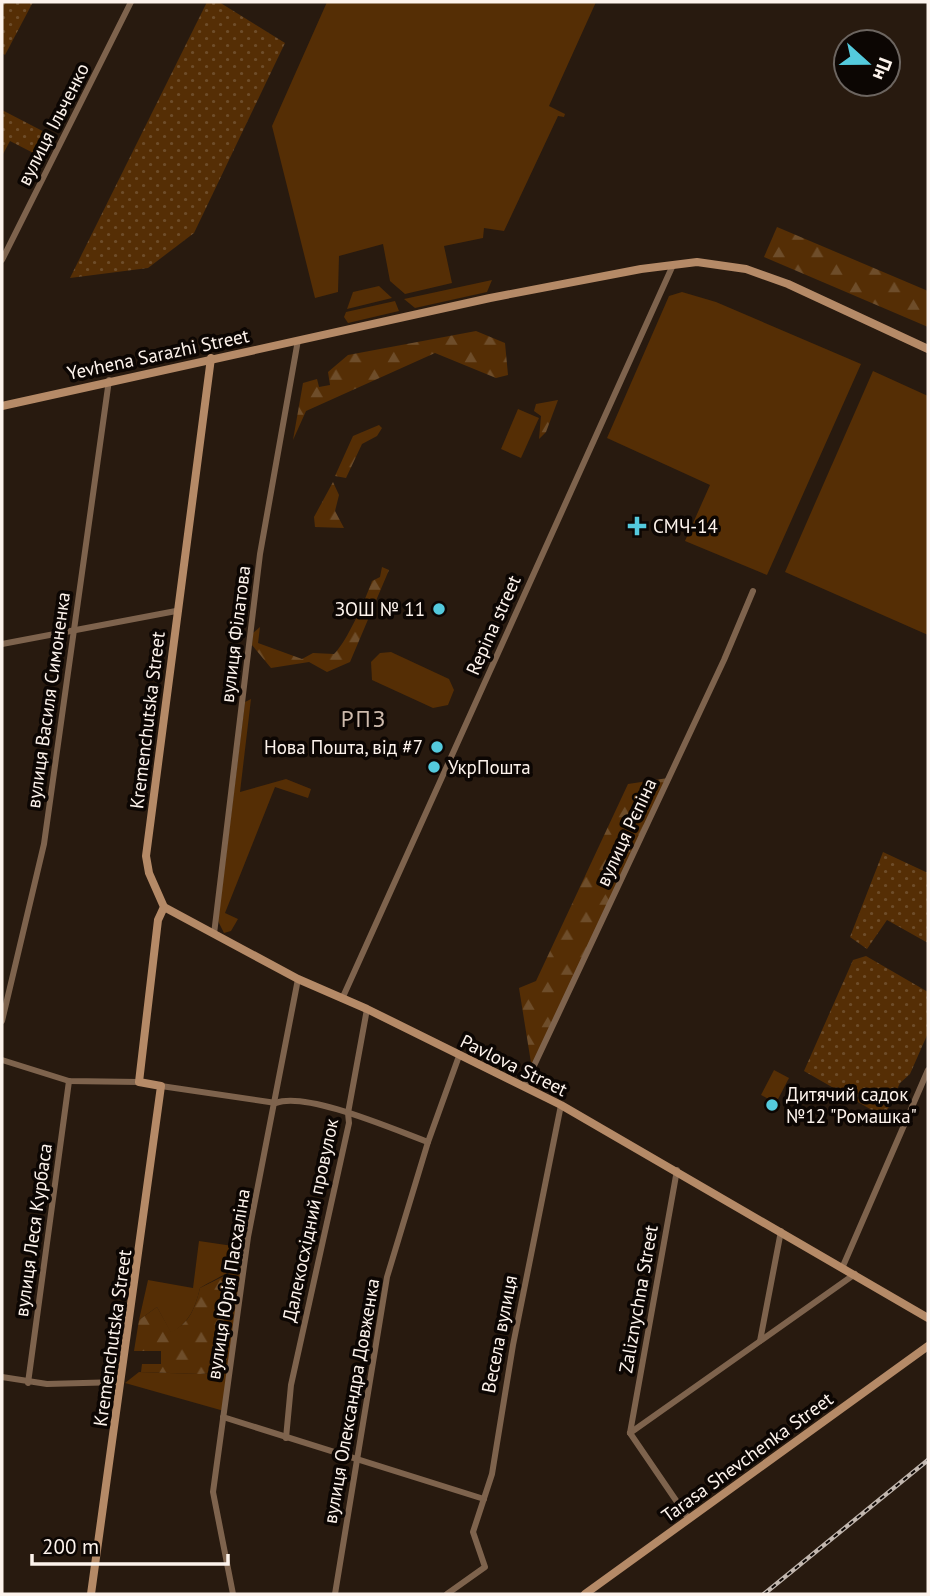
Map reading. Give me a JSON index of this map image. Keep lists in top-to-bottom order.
{
  "streets": {
    "street": [
      "вулиця Ільченко",
      "Yevhena Sarazhi Street",
      "Repina street",
      "вулиця Філатова",
      "вулиця Василя Симоненка",
      "Kremenchutska Street",
      "вулиця Рєпіна",
      "Pavlova Street",
      "Далекосхідний провулок",
      "вулиця Леся Курбаса",
      "вулиця Юрія Пасхаліна",
      "Zaliznychna Street",
      "Весела вулиця",
      "вулиця Олександра Довженка",
      "Tarasa Shevchenka Street"
    ]
  },
  "crossings": [
    ["Yevhena Sarazhi Street", "Repina street"],
    ["Yevhena Sarazhi Street", "вулиця Філатова"],
    ["Yevhena Sarazhi Street", "вулиця Василя Симоненка"],
    ["Yevhena Sarazhi Street", "Kremenchutska Street"],
    ["Repina street", "Pavlova Street"],
    ["вулиця Філатова", "Pavlova Street"],
    ["Kremenchutska Street", "Pavlova Street"],
    ["вулиця Рєпіна", "Pavlova Street"],
    ["Pavlova Street", "Далекосхідний провулок"],
    ["Pavlova Street", "вулиця Юрія Пасхаліна"],
    ["Pavlova Street", "Zaliznychna Street"],
    ["Pavlova Street", "Весела вулиця"],
    ["Pavlova Street", "вулиця Олександра Довженка"]
  ],
  "districts": ["РПЗ"],
  "places": {
    "health": ["СМЧ-14"],
    "other": [
      "ЗОШ № 11",
      "Нова Пошта, від #7",
      "УкрПошта",
      "Дитячий садок №12 \"Ромашка\""
    ]
  },
  "scale_bar": "200 m",
  "north": "right"
}
